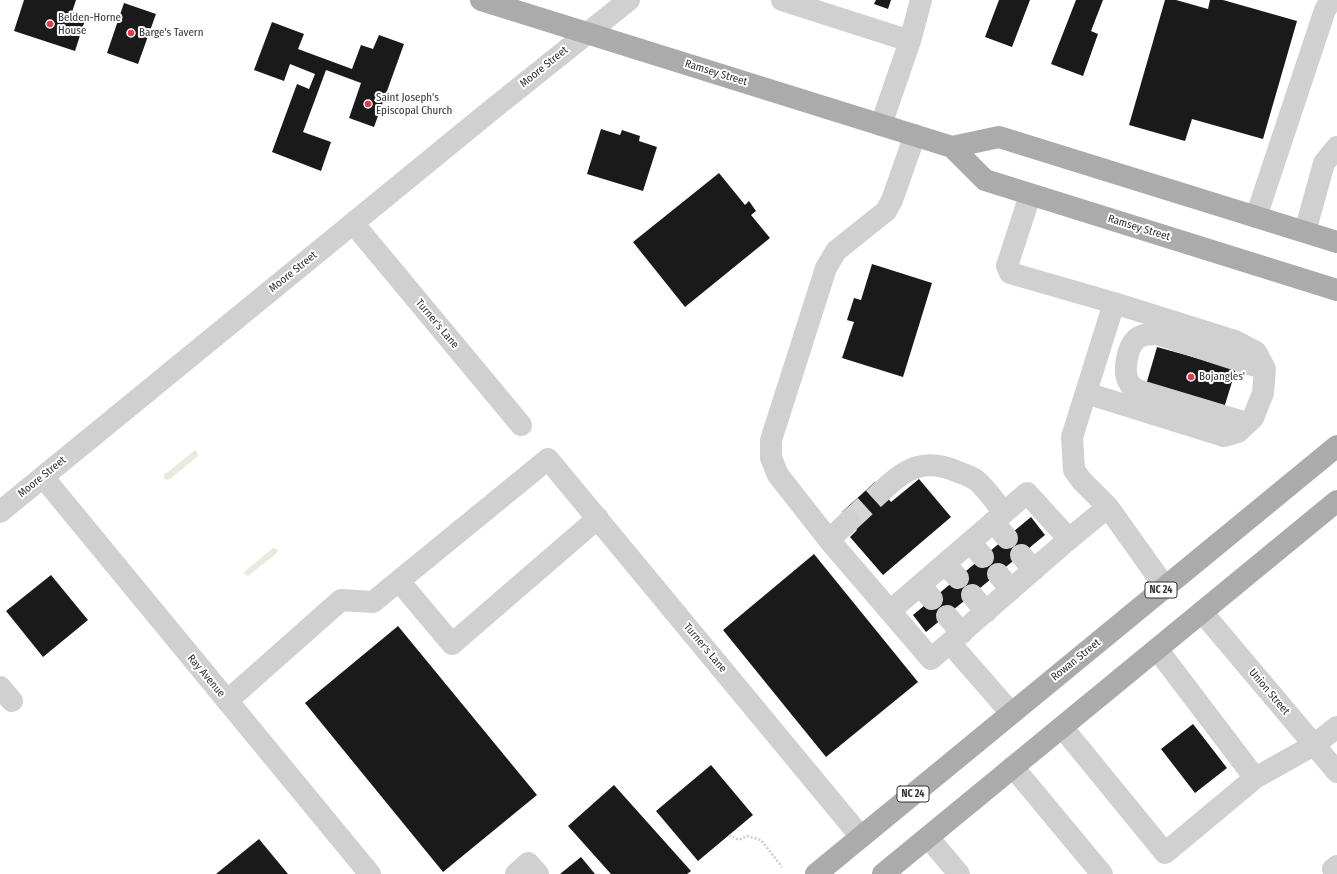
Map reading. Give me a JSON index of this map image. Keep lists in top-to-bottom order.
{
  "streets": {
    "main road": ["Ramsey Street", "NC 24", "Rowan Street"],
    "street": [
      "Moore Street",
      "Turner's Lane",
      "Ray Avenue",
      "Union Street"
    ]
  },
  "crossings": [
    ["Moore Street", "Ramsey Street"],
    ["Moore Street", "Turner's Lane"],
    ["Moore Street", "Ray Avenue"],
    ["Turner's Lane", "Rowan Street"]
  ],
  "places": [
    "Belden-Horne House",
    "Barge's Tavern",
    "Saint Joseph's Episcopal Church",
    "Bojangles'"
  ]
}
